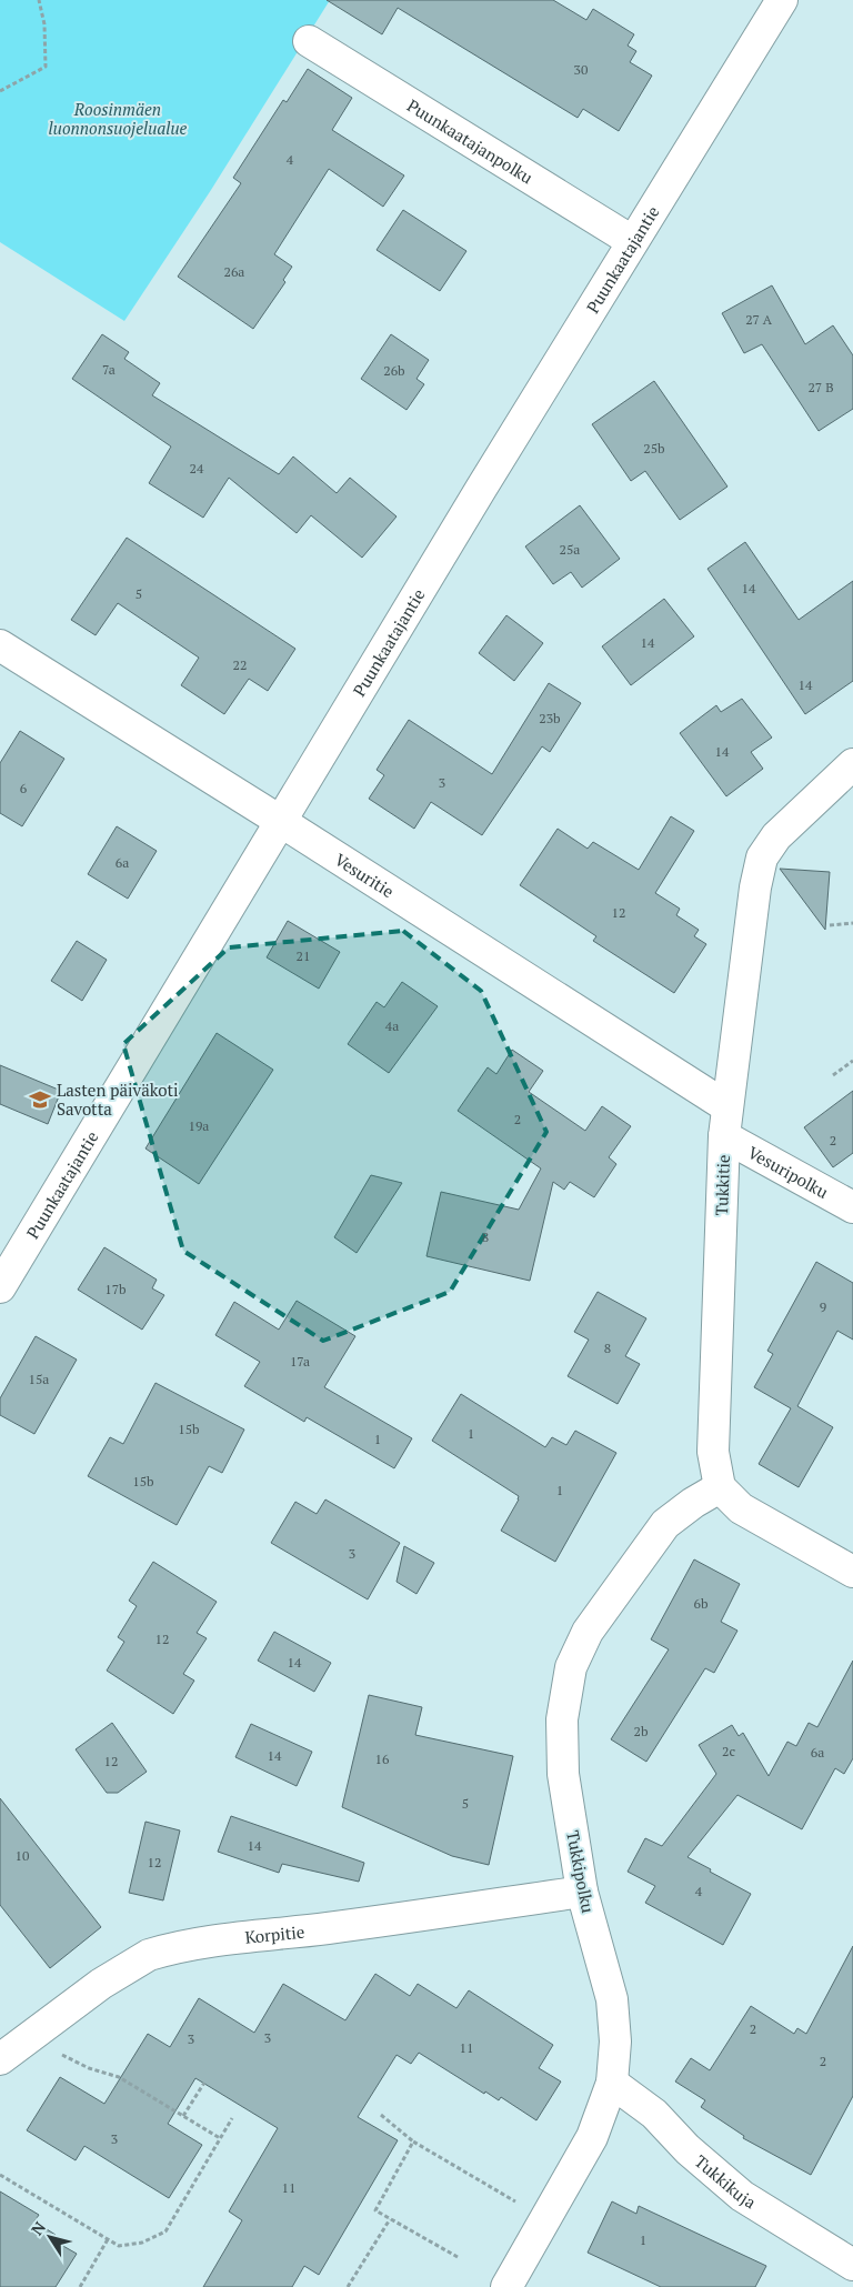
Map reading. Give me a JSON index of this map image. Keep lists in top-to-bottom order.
{
  "streets": {
    "street": [
      "Puunkaatajanpolku",
      "Puunkaatajantie",
      "Vesuritie",
      "Vesuripolku",
      "Tukkitie",
      "Tukkipolku",
      "Korpitie",
      "Tukkikuja"
    ]
  },
  "crossings": [
    ["Puunkaatajanpolku", "Puunkaatajantie"],
    ["Puunkaatajantie", "Vesuritie"],
    ["Vesuritie", "Tukkitie"],
    ["Vesuripolku", "Tukkitie"],
    ["Tukkitie", "Tukkipolku"],
    ["Tukkipolku", "Korpitie"],
    ["Tukkipolku", "Tukkikuja"]
  ],
  "parks": ["Roosinmäen luonnonsuojelualue"],
  "places": {
    "school or university": ["Lasten päiväkoti Savotta"]
  },
  "house_numbers": [
    "30",
    "4",
    "26a",
    "27 A",
    "7a",
    "26b",
    "27 B",
    "25b",
    "24",
    "25a",
    "14",
    "5",
    "14",
    "22",
    "14",
    "23b",
    "14",
    "3",
    "6",
    "6a",
    "12",
    "21",
    "4a",
    "2",
    "19a",
    "2",
    "8",
    "17b",
    "9",
    "8",
    "17a",
    "15a",
    "15b",
    "1",
    "1",
    "15b",
    "1",
    "3",
    "6b",
    "12",
    "14",
    "2b",
    "2c",
    "6a",
    "14",
    "16",
    "12",
    "5",
    "14",
    "10",
    "12",
    "4",
    "2",
    "3",
    "3",
    "11",
    "2",
    "3",
    "11",
    "1"
  ],
  "north": "top left"
}
